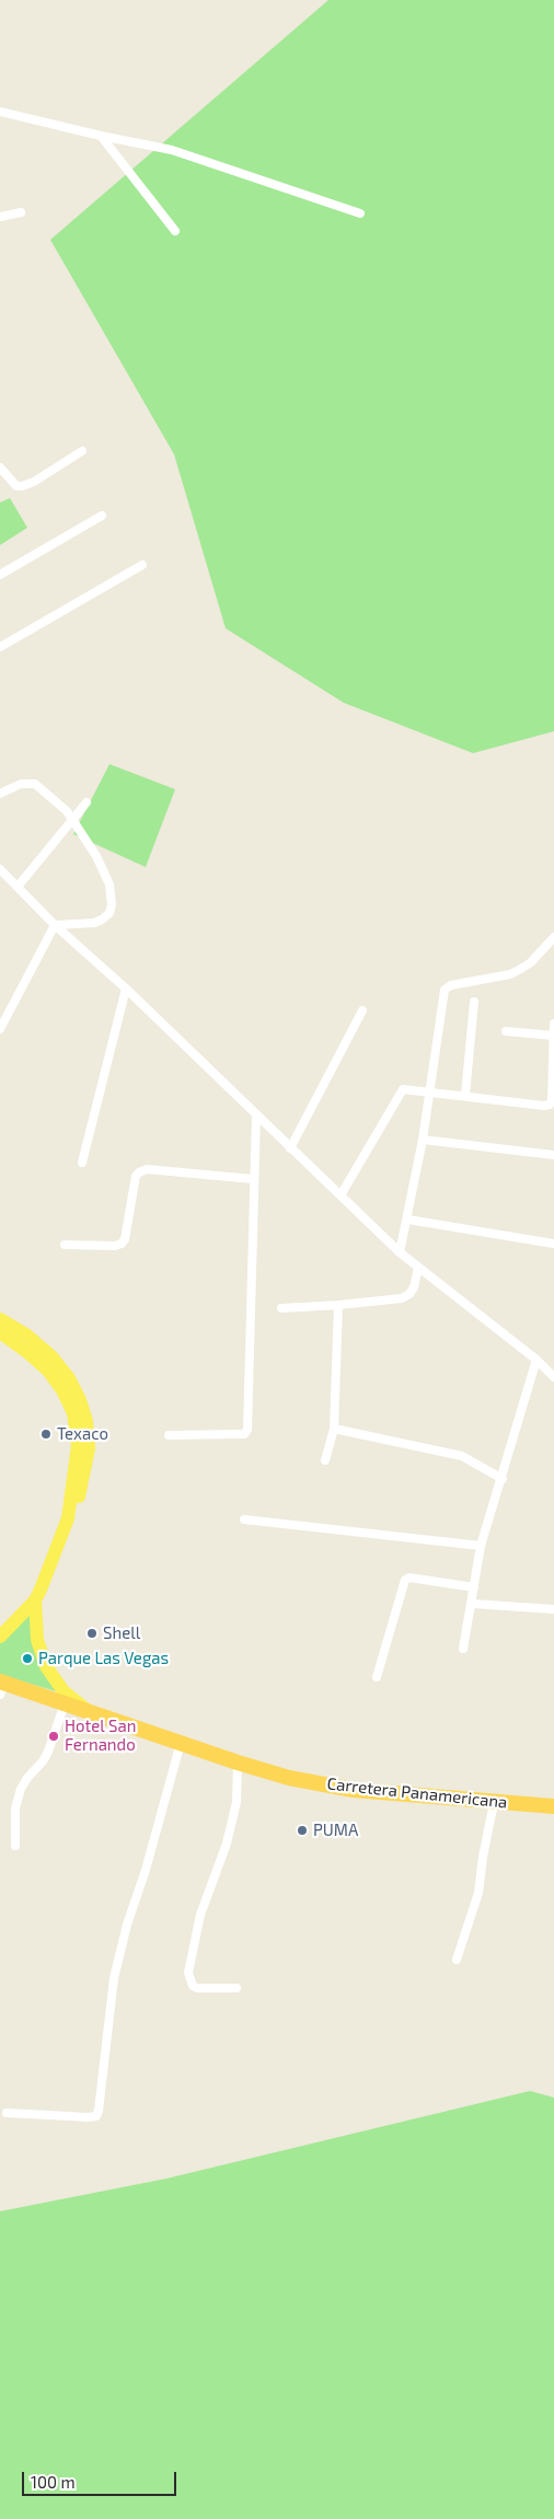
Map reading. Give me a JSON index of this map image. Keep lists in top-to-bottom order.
{
  "streets": {
    "highway": ["Carretera Panamericana"]
  },
  "places": [
    "Texaco",
    "Shell",
    "Parque Las Vegas",
    "Hotel San Fernando",
    "PUMA"
  ],
  "scale_bar": "100 m"
}
